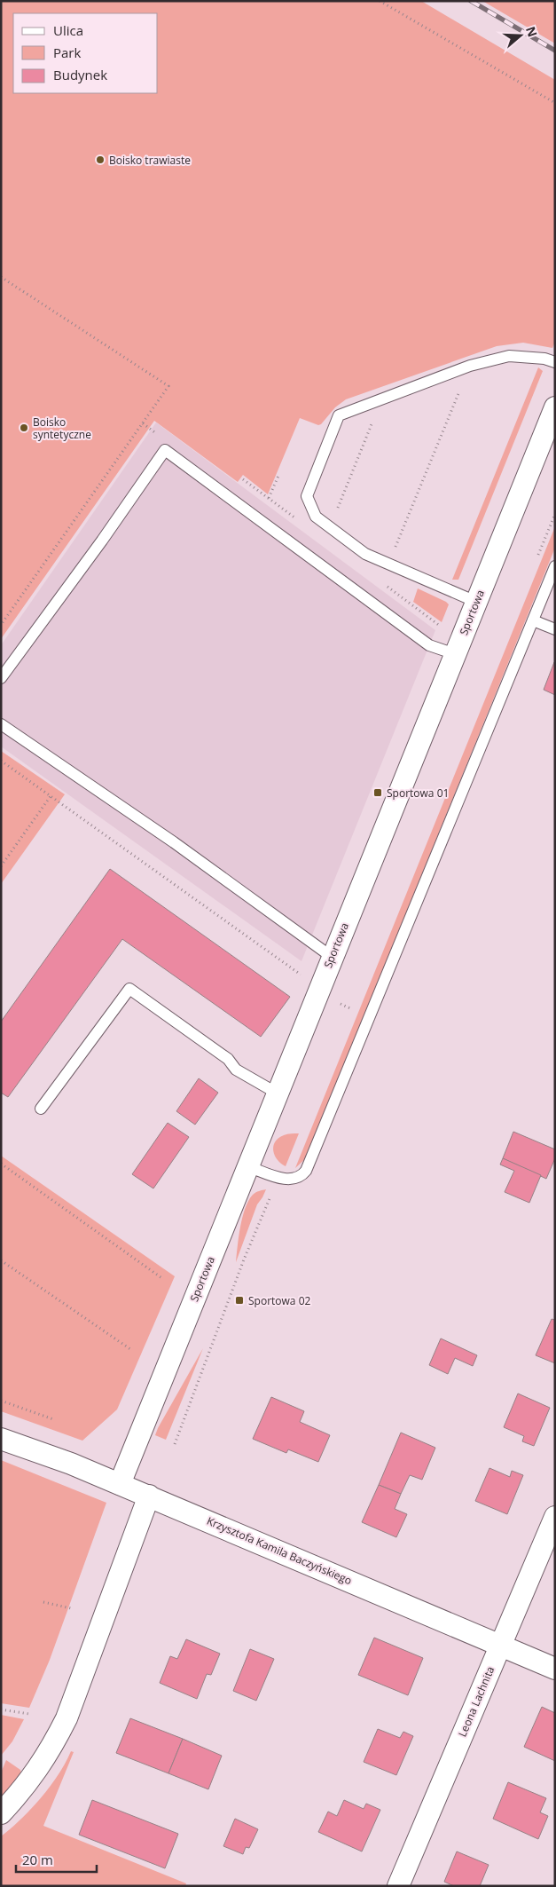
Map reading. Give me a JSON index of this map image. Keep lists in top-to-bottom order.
{
  "streets": {
    "street": ["Sportowa", "Krzysztofa Kamila Baczyńskiego", "Leona Lachnita"]
  },
  "crossings": [
    ["Sportowa", "Krzysztofa Kamila Baczyńskiego"],
    ["Krzysztofa Kamila Baczyńskiego", "Leona Lachnita"]
  ],
  "places": {
    "other": ["Boisko trawiaste", "Boisko syntetyczne"],
    "transit": ["Sportowa 01", "Sportowa 02"]
  },
  "legend": ["Ulica", "Park", "Budynek"],
  "scale_bar": "20 m",
  "north": "right"
}
